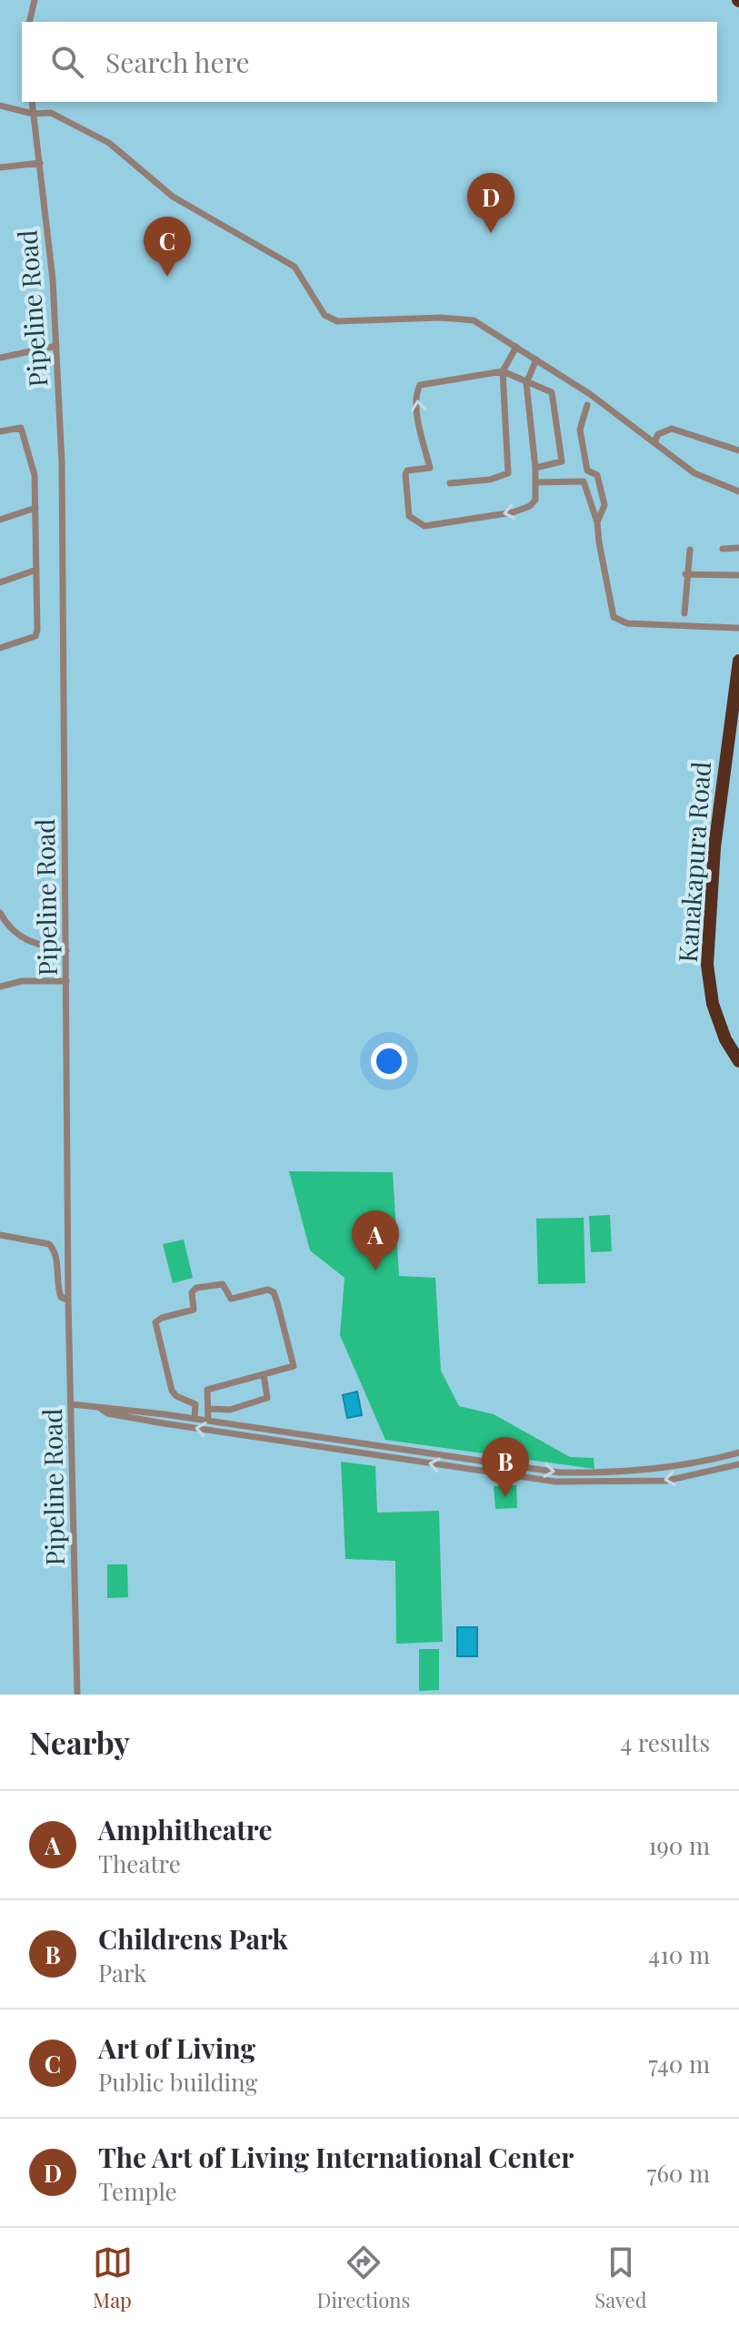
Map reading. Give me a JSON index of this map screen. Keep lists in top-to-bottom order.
{
  "streets": {
    "highway": ["Kanakapura Road"],
    "street": ["Pipeline Road"]
  },
  "page": {
    "search": "Search here",
    "pins": [
      "D",
      "C",
      "A",
      "B"
    ],
    "heading": ["Nearby", "4 results"],
    "list": [
      {
        "mark": "A",
        "name": "Amphitheatre",
        "note": "Theatre",
        "value": "190 m"
      },
      {
        "mark": "B",
        "name": "Childrens Park",
        "note": "Park",
        "value": "410 m"
      },
      {
        "mark": "C",
        "name": "Art of Living",
        "note": "Public building",
        "value": "740 m"
      },
      {
        "mark": "D",
        "name": "The Art of Living International Center",
        "note": "Temple",
        "value": "760 m"
      }
    ],
    "nav": ["Map", "Directions", "Saved"]
  }
}
